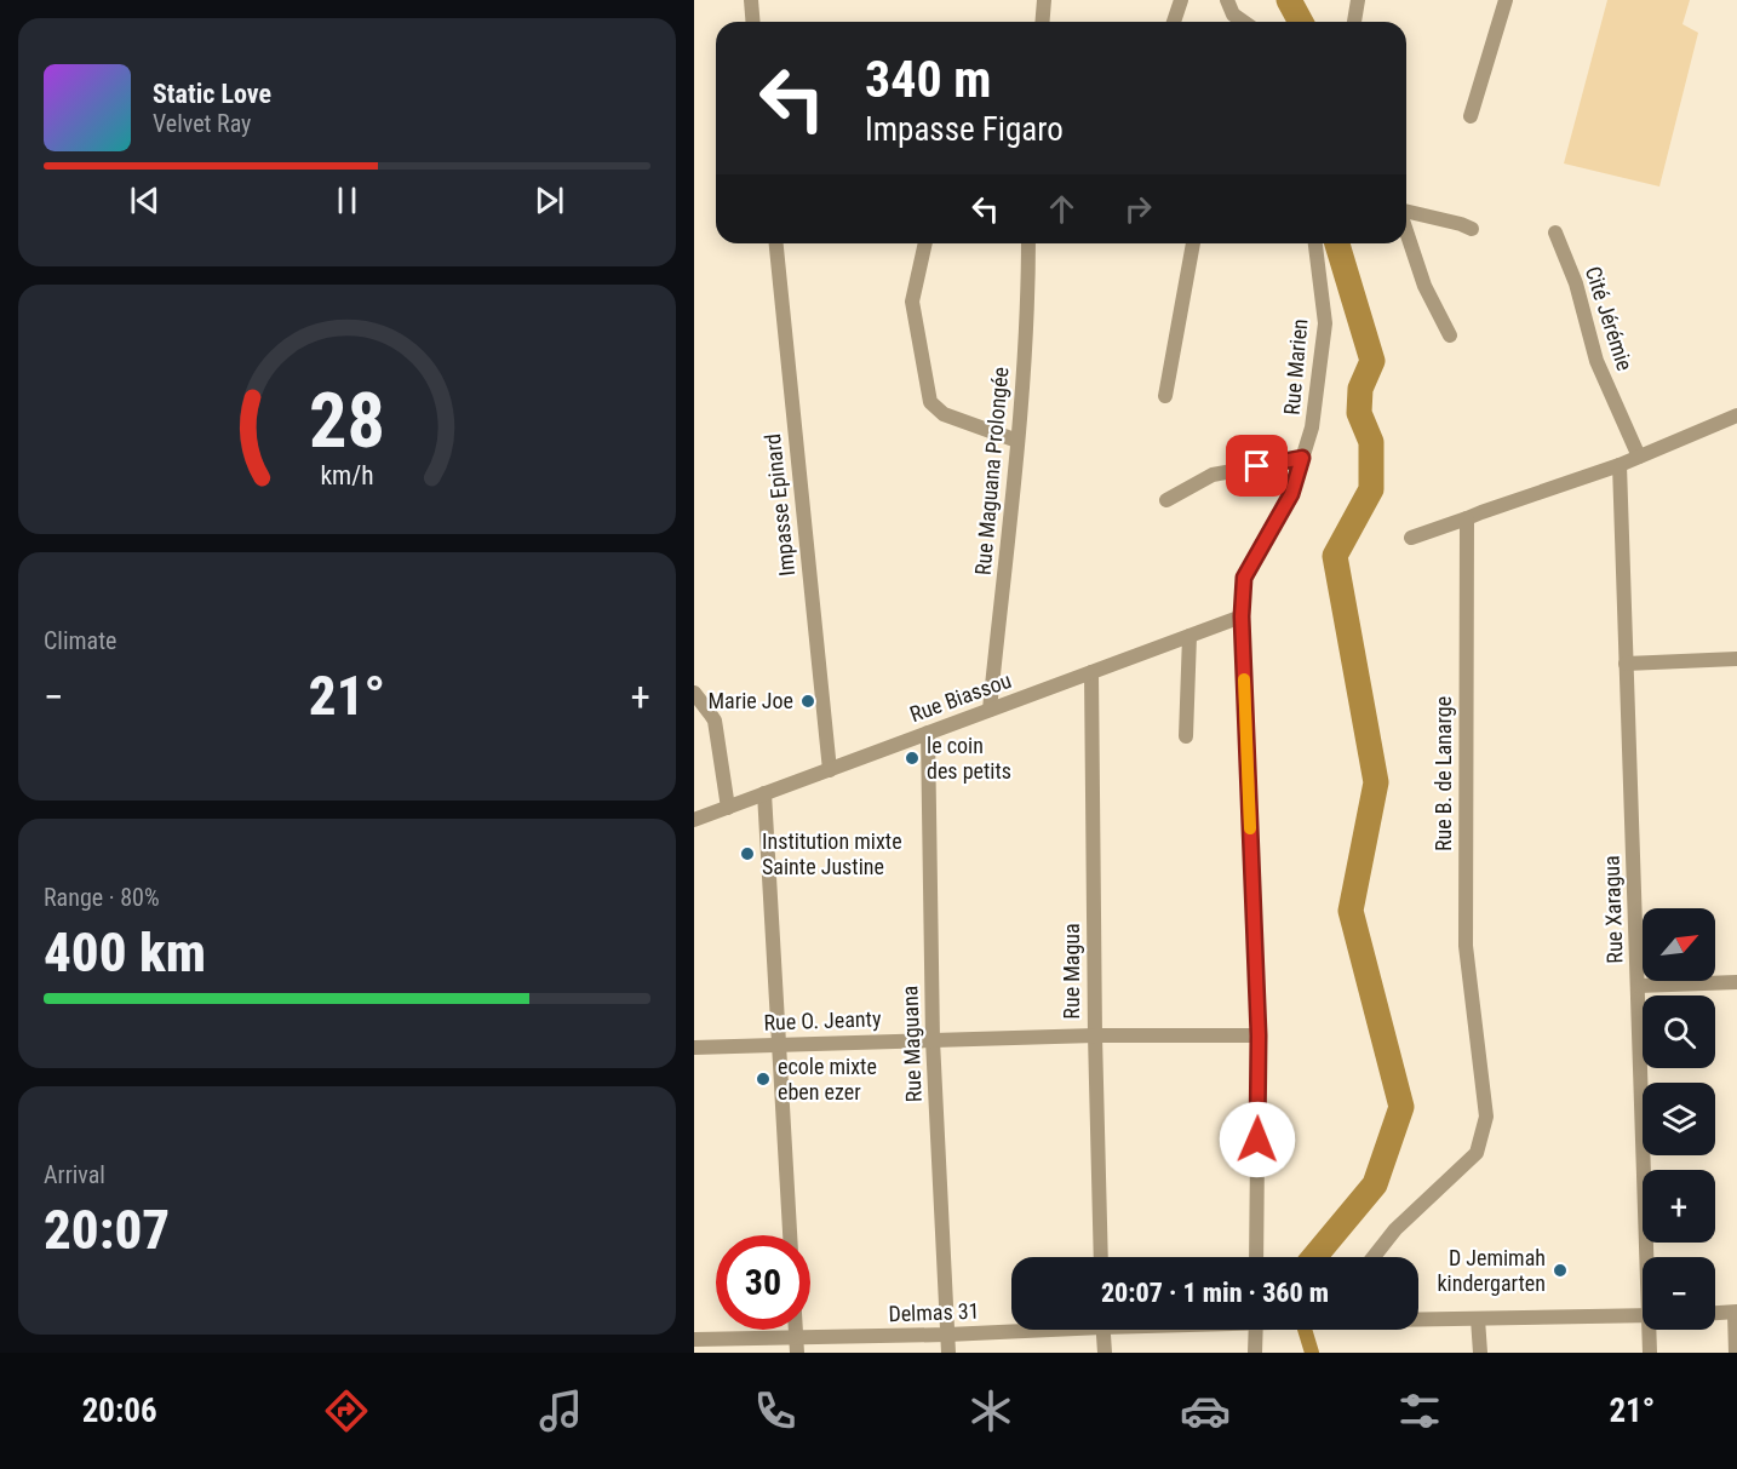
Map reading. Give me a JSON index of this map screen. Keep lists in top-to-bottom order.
{
  "streets": {
    "street": [
      "Cité Jérémie",
      "Rue Marien",
      "Rue Maguana Prolongée",
      "Impasse Epinard",
      "Rue Biassou",
      "Rue B. de Lanarge",
      "Rue Xaragua",
      "Rue Magua",
      "Rue O. Jeanty",
      "Rue Maguana",
      "Delmas 31"
    ]
  },
  "crossings": [
    ["Rue Marien", "Rue Biassou"],
    ["Rue Marien", "Rue O. Jeanty"],
    ["Rue Maguana Prolongée", "Rue Biassou"],
    ["Impasse Epinard", "Rue Biassou"],
    ["Rue Biassou", "Rue Magua"],
    ["Rue Biassou", "Rue Maguana"],
    ["Rue Magua", "Rue O. Jeanty"],
    ["Rue O. Jeanty", "Rue Maguana"],
    ["Rue Maguana", "Delmas 31"]
  ],
  "places": [
    "Marie Joe",
    "le coin des petits",
    "Institution mixte Sainte Justine",
    "ecole mixte eben ezer",
    "D Jemimah kindergarten"
  ],
  "north": "top right",
  "page": {
    "turn": ["340 m", "Impasse Figaro"],
    "song": ["Static Love", "Velvet Ray"],
    "tile": [
      "Climate",
      ["Range · 80%", "400 km"],
      ["Arrival", "20:07"]
    ],
    "heat": ["−", "21°", "+"],
    "map_buttons": ["+", "−"],
    "limit": "30",
    "trip": "20:07 · 1 min · 360 m",
    "tabs": ["20:06", "21°"],
    "gauge": ["28", "km/h"]
  }
}
